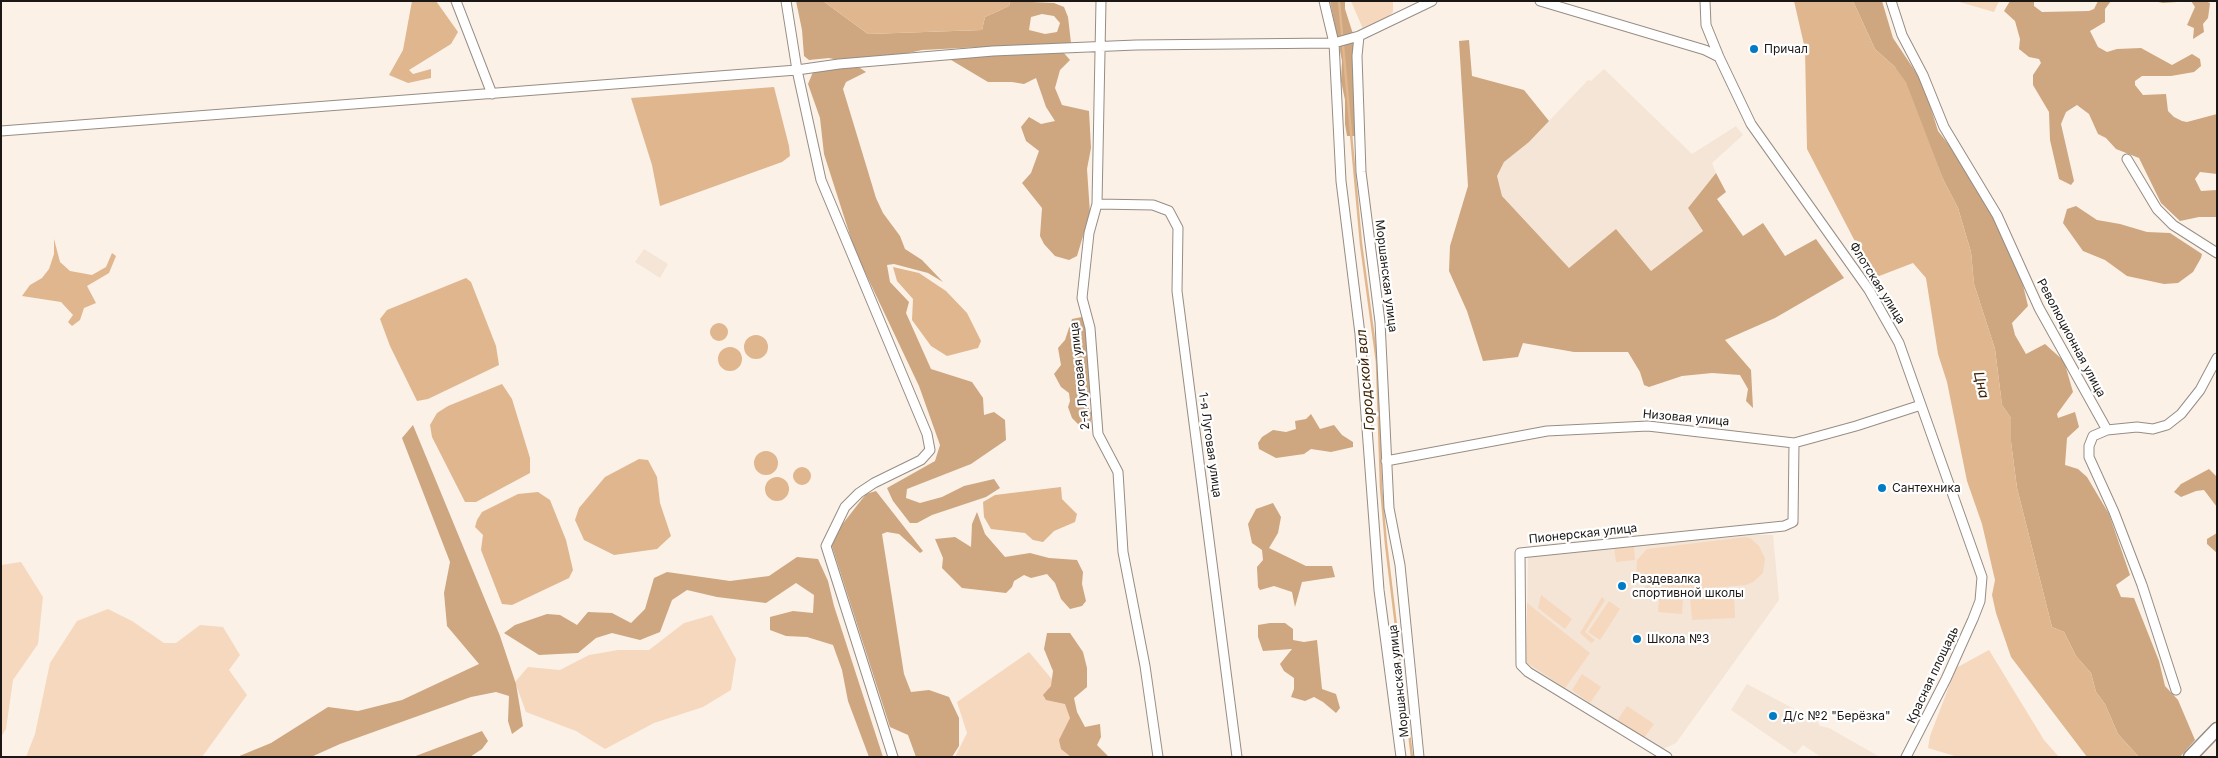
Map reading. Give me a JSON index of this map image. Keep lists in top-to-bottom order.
{
  "streets": {
    "street": [
      "Моршанская улица",
      "Флотская улица",
      "Революционная улица",
      "2-я Луговая улица",
      "Низовая улица",
      "1-я Луговая улица",
      "Пионерская улица",
      "Красная площадь"
    ]
  },
  "crossings": [
    ["Моршанская улица", "Низовая улица"],
    ["Флотская улица", "Низовая улица"],
    ["Флотская улица", "Красная площадь"],
    ["2-я Луговая улица", "1-я Луговая улица"],
    ["Низовая улица", "Пионерская улица"]
  ],
  "water": ["Городской вал", "Цна"],
  "places": [
    "Причал",
    "Сантехника",
    "Раздевалка спортивной школы",
    "Школа №3",
    "Д/с №2 \"Берёзка\""
  ]
}
